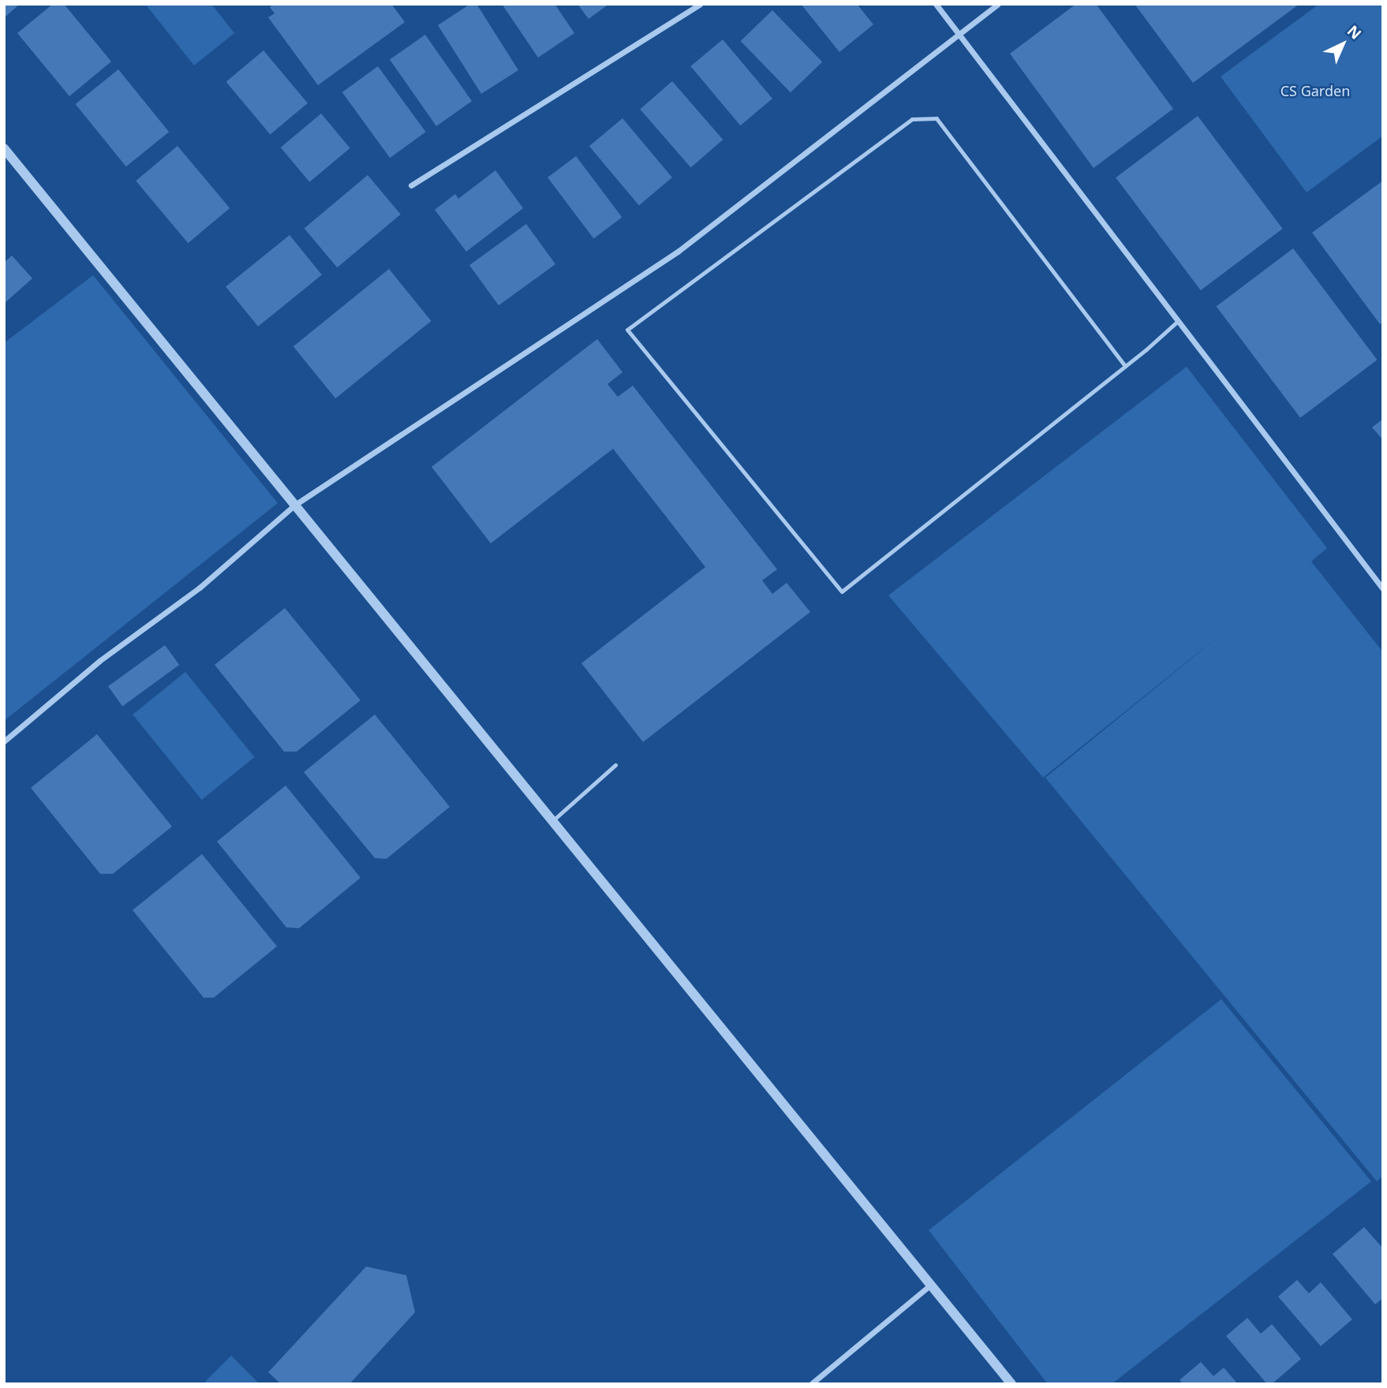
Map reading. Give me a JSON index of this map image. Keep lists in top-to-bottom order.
{
  "parks": ["CS Garden"],
  "north": "top right"
}
